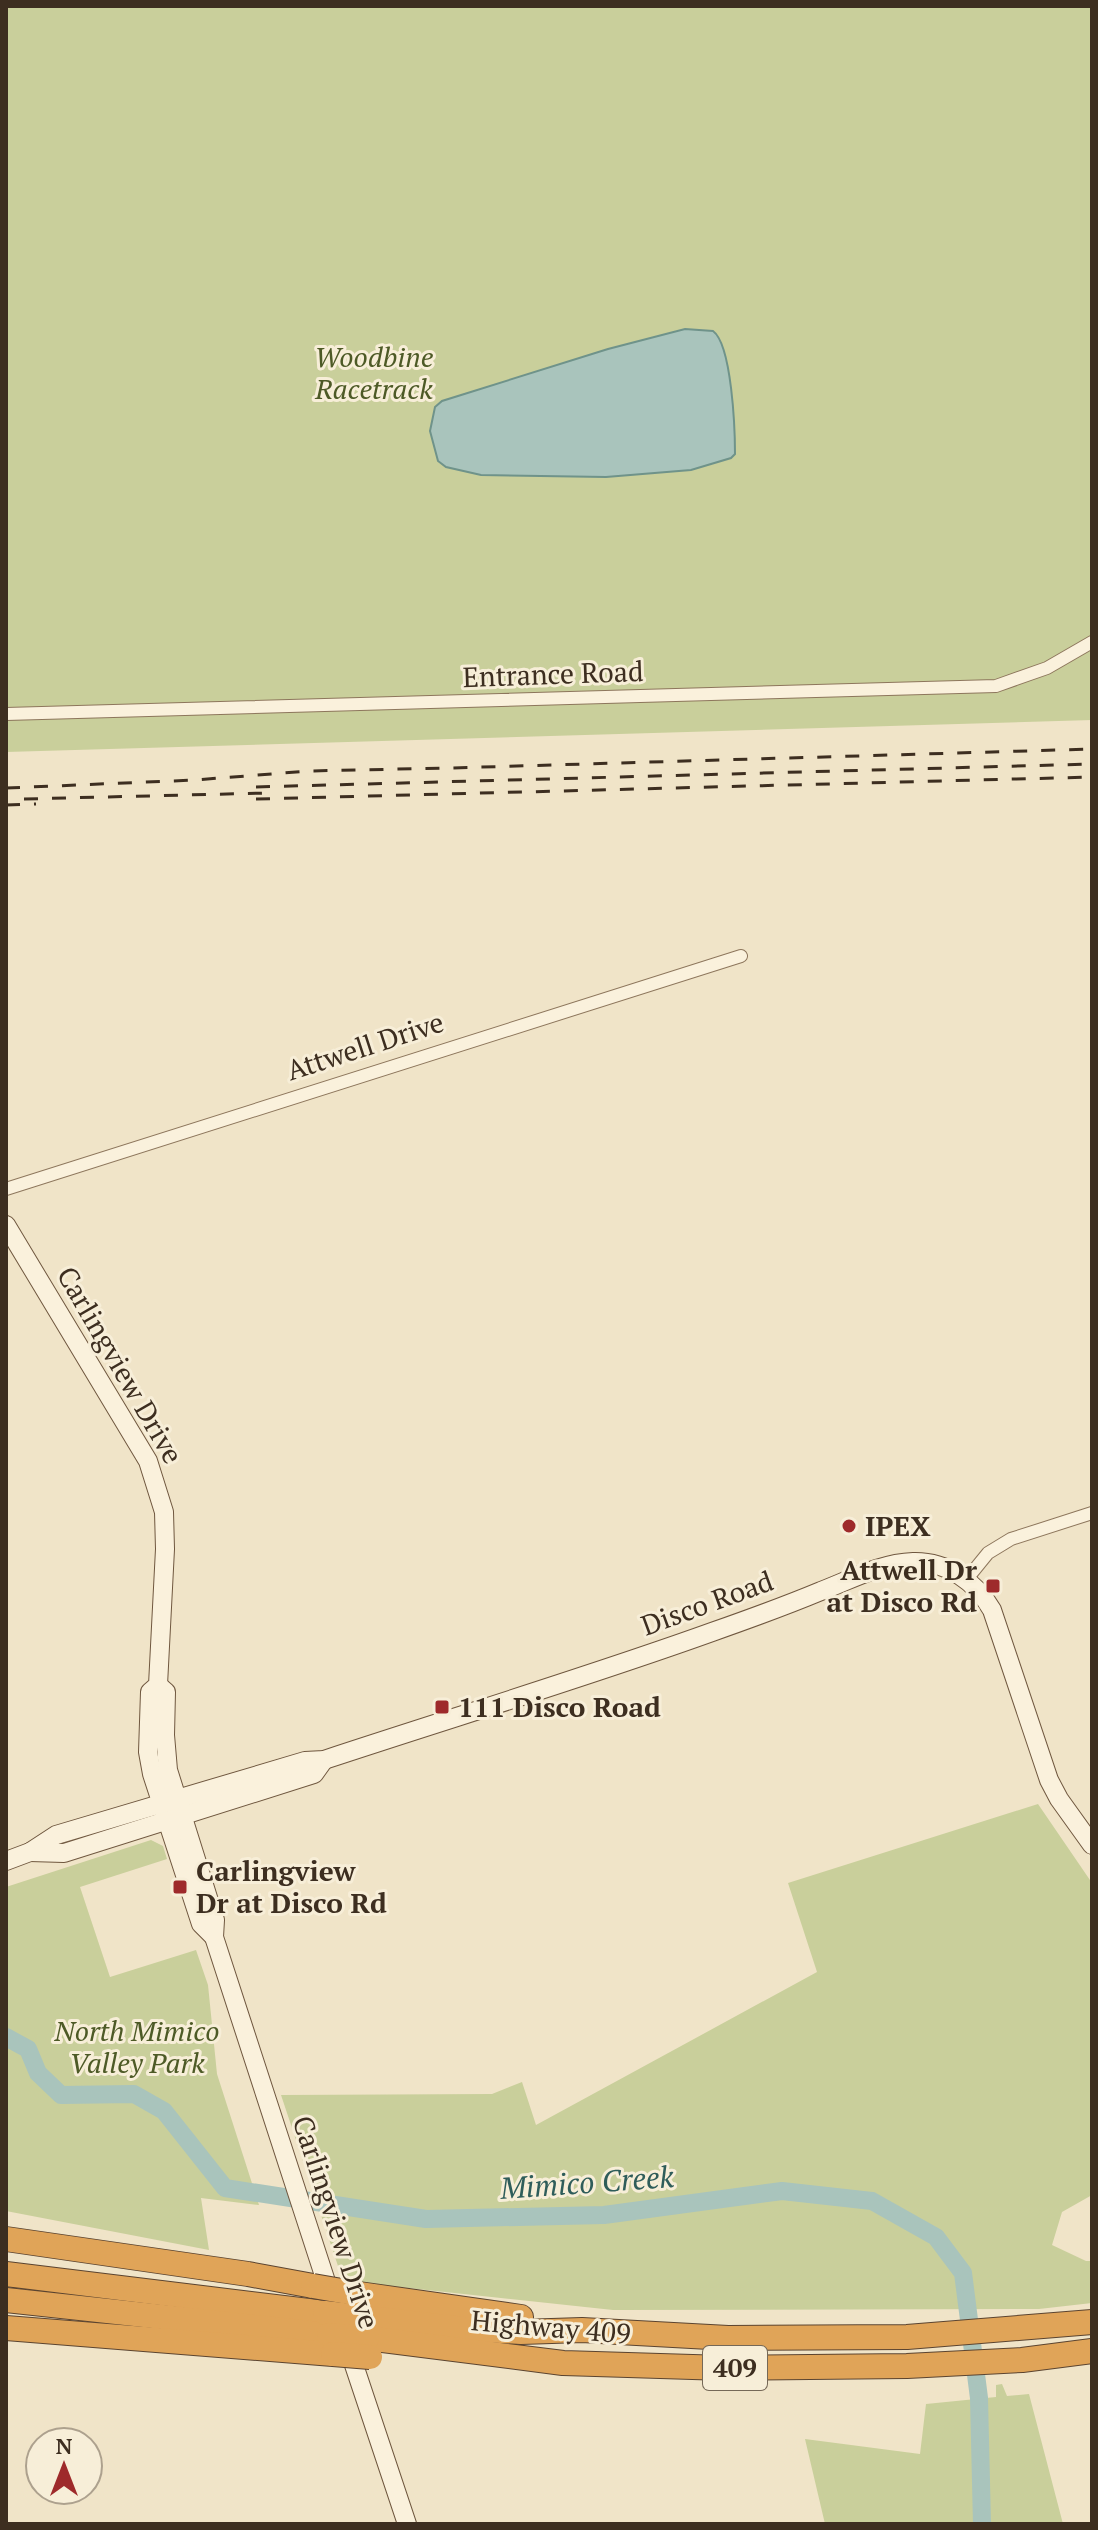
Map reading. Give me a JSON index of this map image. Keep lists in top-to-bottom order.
{
  "streets": {
    "highway": ["Highway 409", "409"],
    "main road": ["Carlingview Drive", "Disco Road"],
    "street": ["Entrance Road", "Attwell Drive"]
  },
  "crossings": [
    ["Carlingview Drive", "Disco Road"]
  ],
  "water": ["Mimico Creek"],
  "parks": ["Woodbine Racetrack", "North Mimico Valley Park"],
  "places": {
    "other": ["IPEX"],
    "transit": ["Attwell Dr at Disco Rd", "111 Disco Road", "Carlingview Dr at Disco Rd"]
  },
  "north": "top"
}
